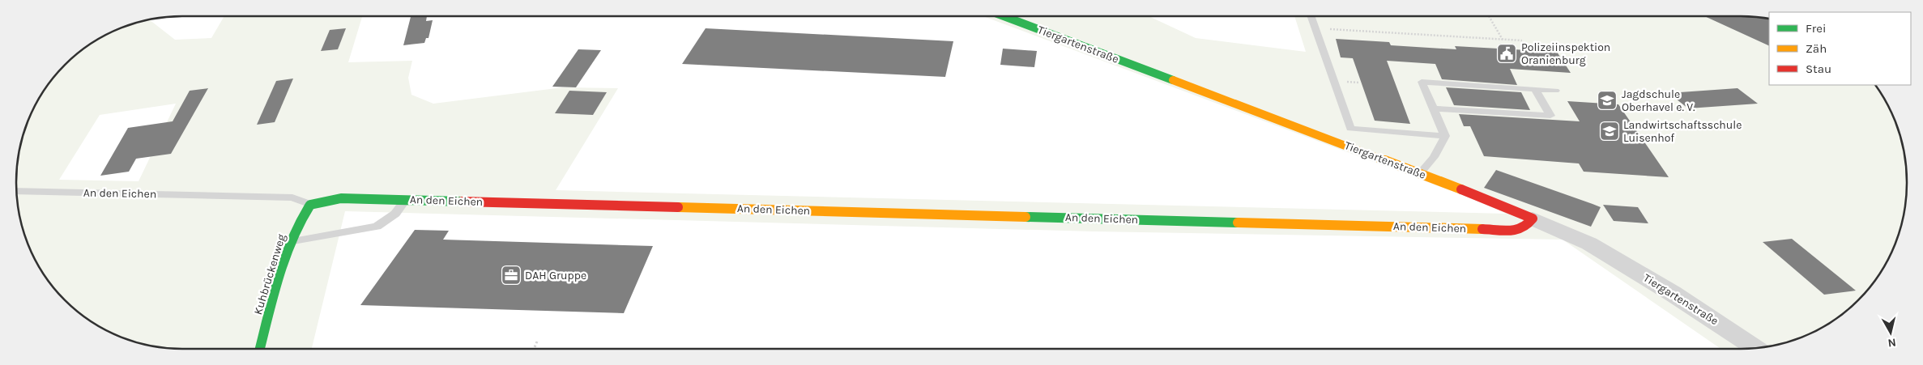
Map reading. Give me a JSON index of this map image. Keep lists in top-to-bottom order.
{
  "streets": {
    "street": ["Tiergartenstraße", "An den Eichen", "Kuhbrückenweg"]
  },
  "crossings": [
    ["Tiergartenstraße", "An den Eichen"],
    ["An den Eichen", "Kuhbrückenweg"]
  ],
  "places": {
    "public building": ["Polizeiinspektion Oranienburg"],
    "school or university": ["Jagdschule Oberhavel e. V.", "Landwirtschaftsschule Luisenhof"],
    "office": ["DAH Gruppe"]
  },
  "legend": ["Frei", "Zäh", "Stau"],
  "north": "bottom"
}
